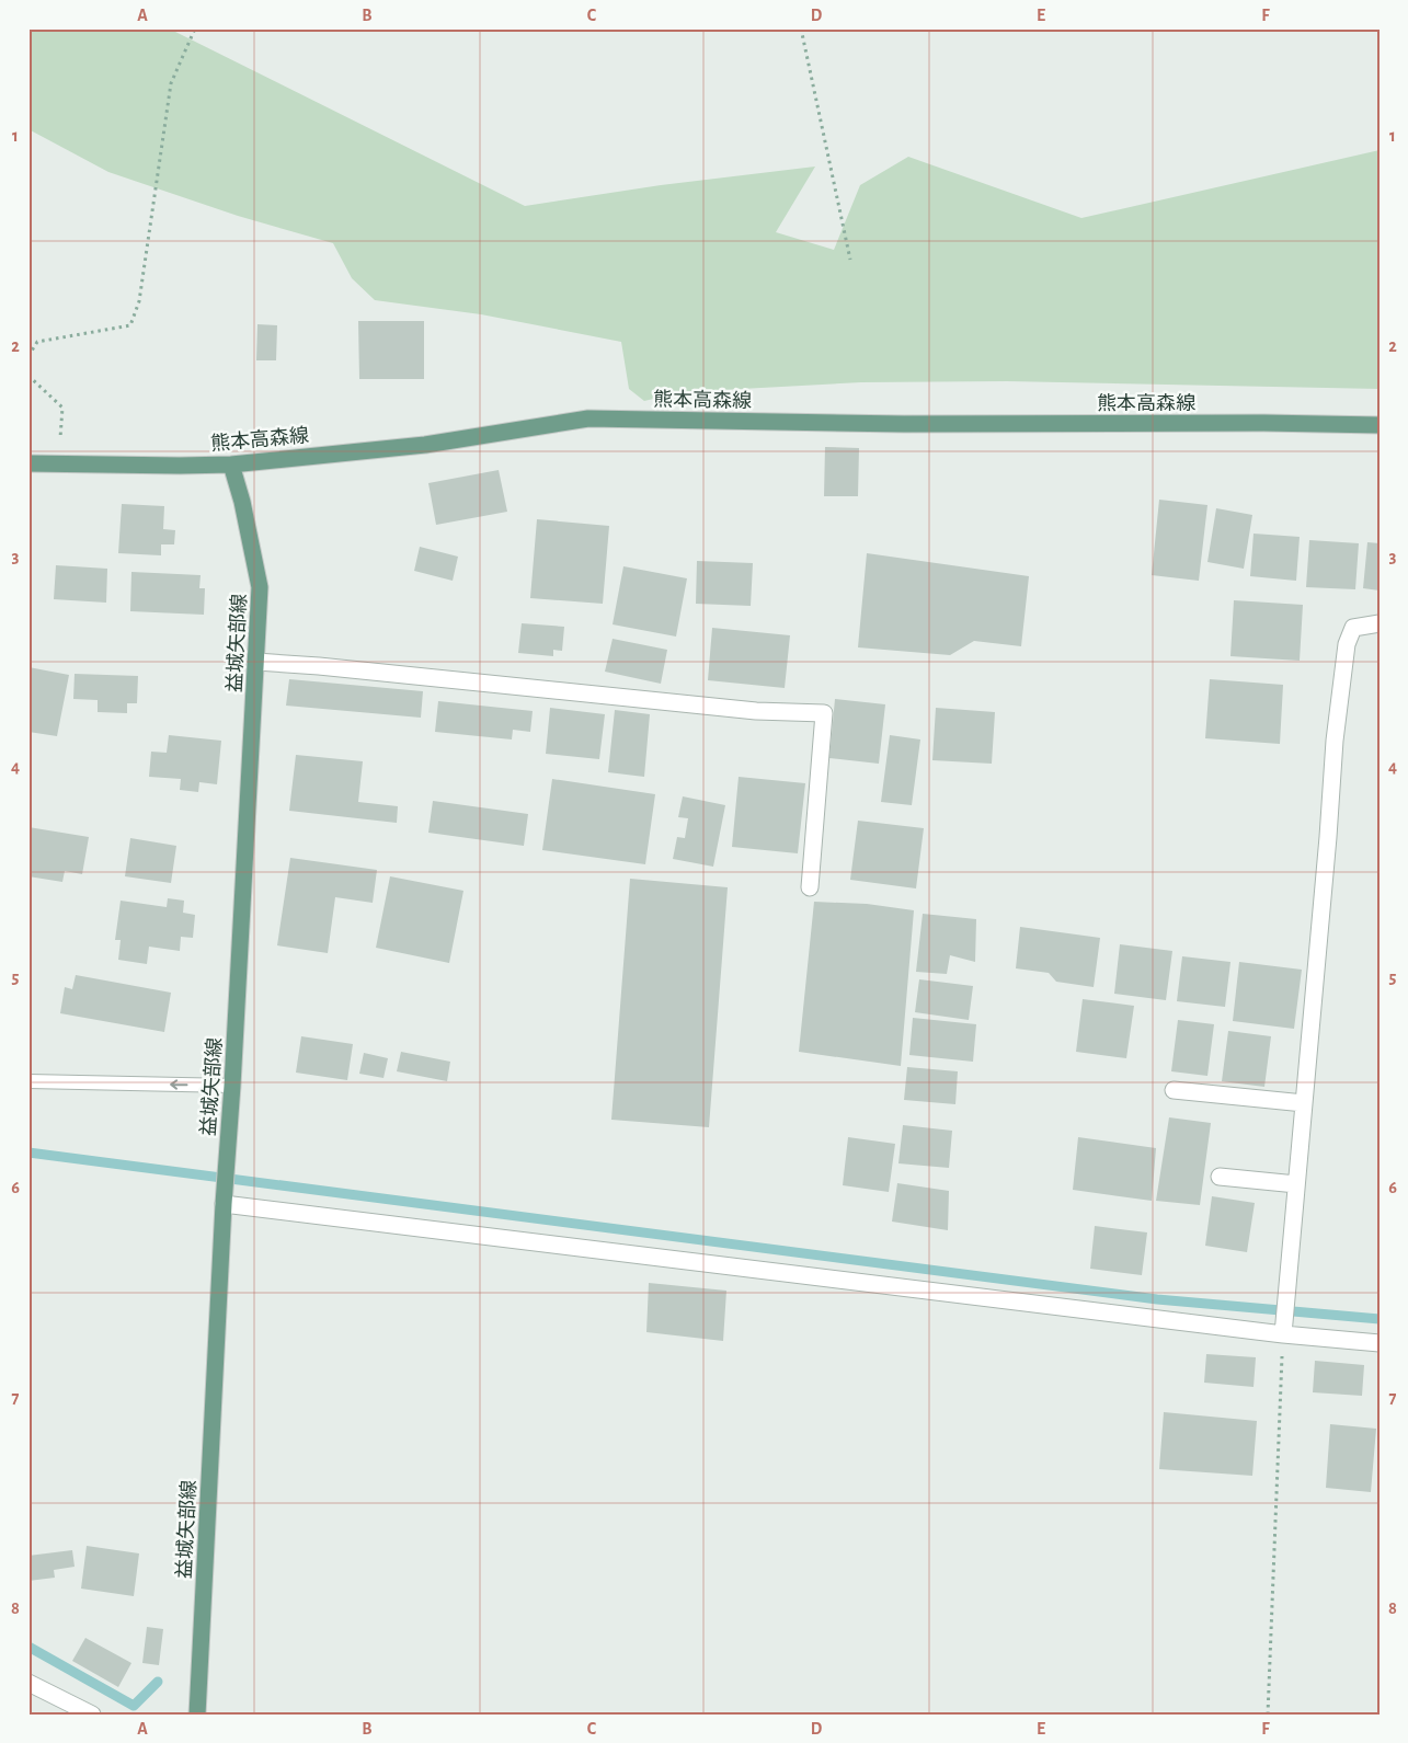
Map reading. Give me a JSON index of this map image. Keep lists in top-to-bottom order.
{
  "streets": {
    "main road": ["熊本高森線", "益城矢部線"]
  },
  "crossings": [
    ["熊本高森線", "益城矢部線"]
  ],
  "grid": {
    "columns": [
      "A",
      "B",
      "C",
      "D",
      "E",
      "F"
    ],
    "rows": [
      "1",
      "2",
      "3",
      "4",
      "5",
      "6",
      "7",
      "8"
    ]
  }
}
